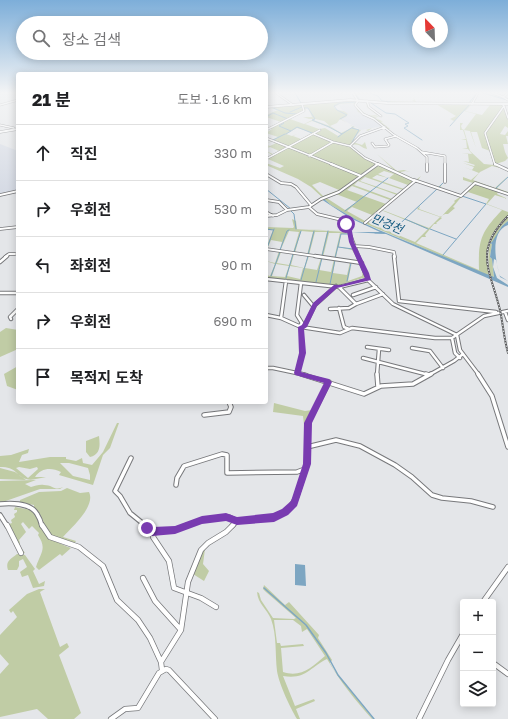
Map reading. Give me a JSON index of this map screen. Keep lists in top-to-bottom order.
{
  "water": ["만겅천"],
  "north": "top left",
  "page": {
    "search": "장소 검색",
    "heading": ["21 분", "도보 · 1.6 km"],
    "list": [
      ["직진", "330 m"],
      ["우회전", "530 m"],
      ["좌회전", "90 m"],
      ["우회전", "690 m"],
      "목적지 도착"
    ],
    "map_buttons": ["+", "−"]
  }
}
